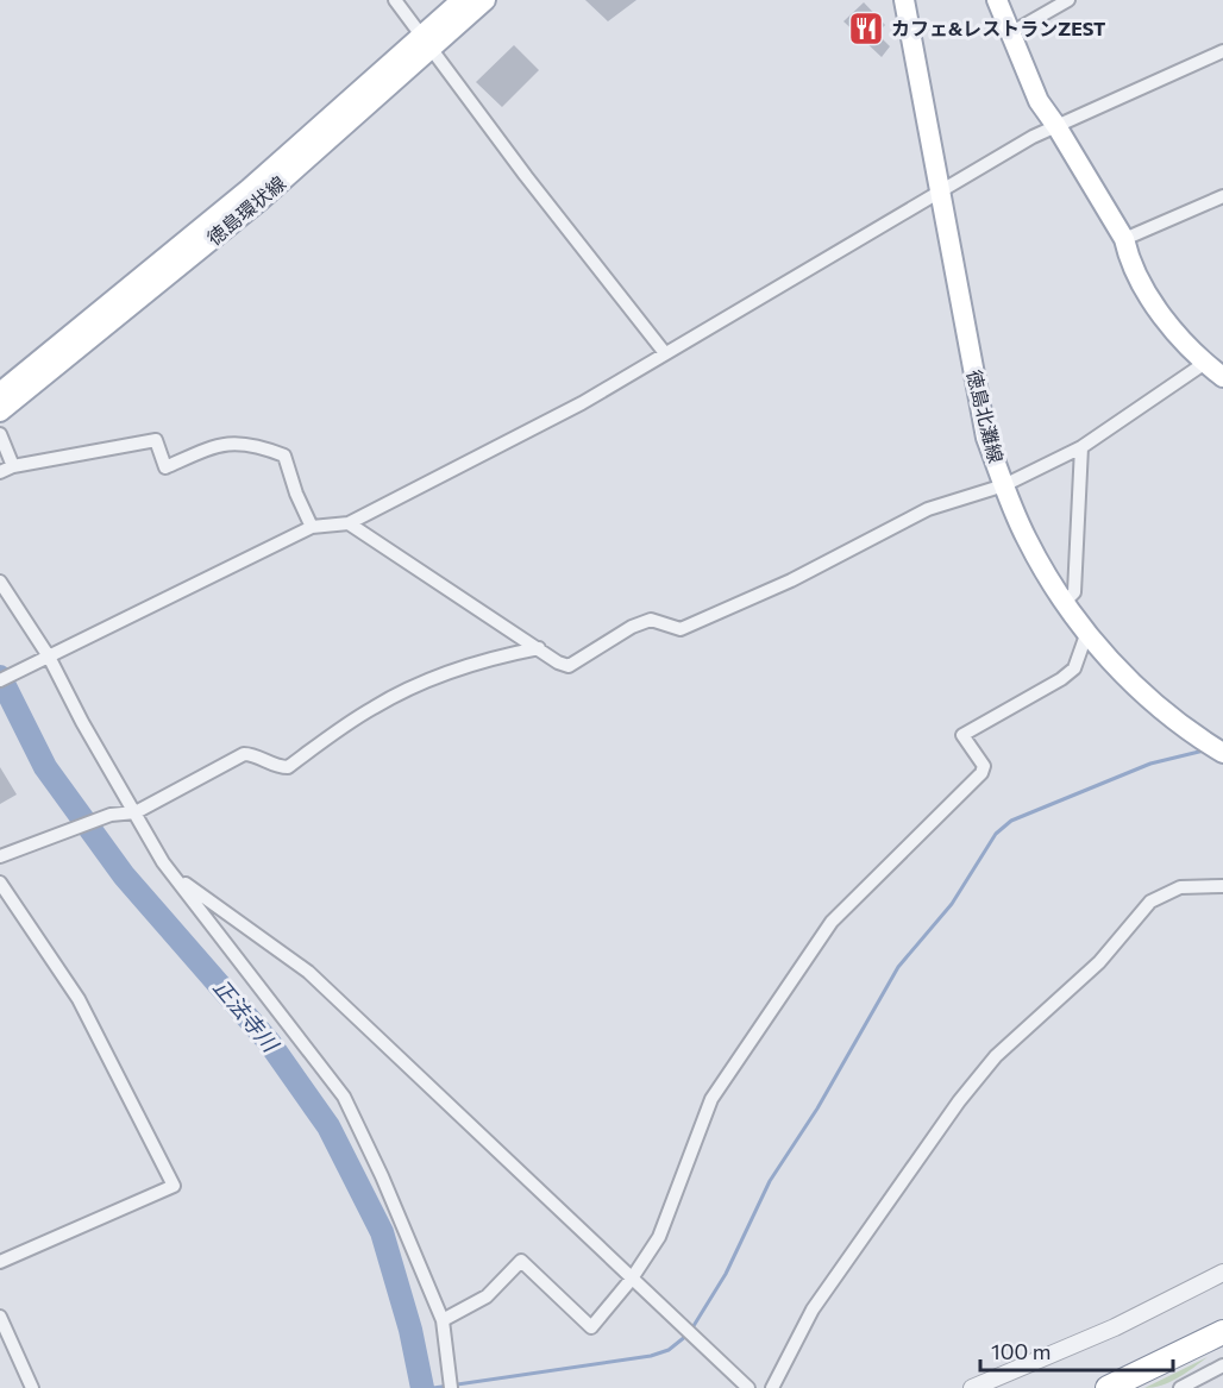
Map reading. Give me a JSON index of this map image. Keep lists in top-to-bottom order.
{
  "streets": {
    "main road": ["徳島環状線", "徳島北灘線"]
  },
  "water": ["正法寺川"],
  "places": {
    "restaurant": ["カフェ&レストランZEST"]
  },
  "scale_bar": "100 m"
}
